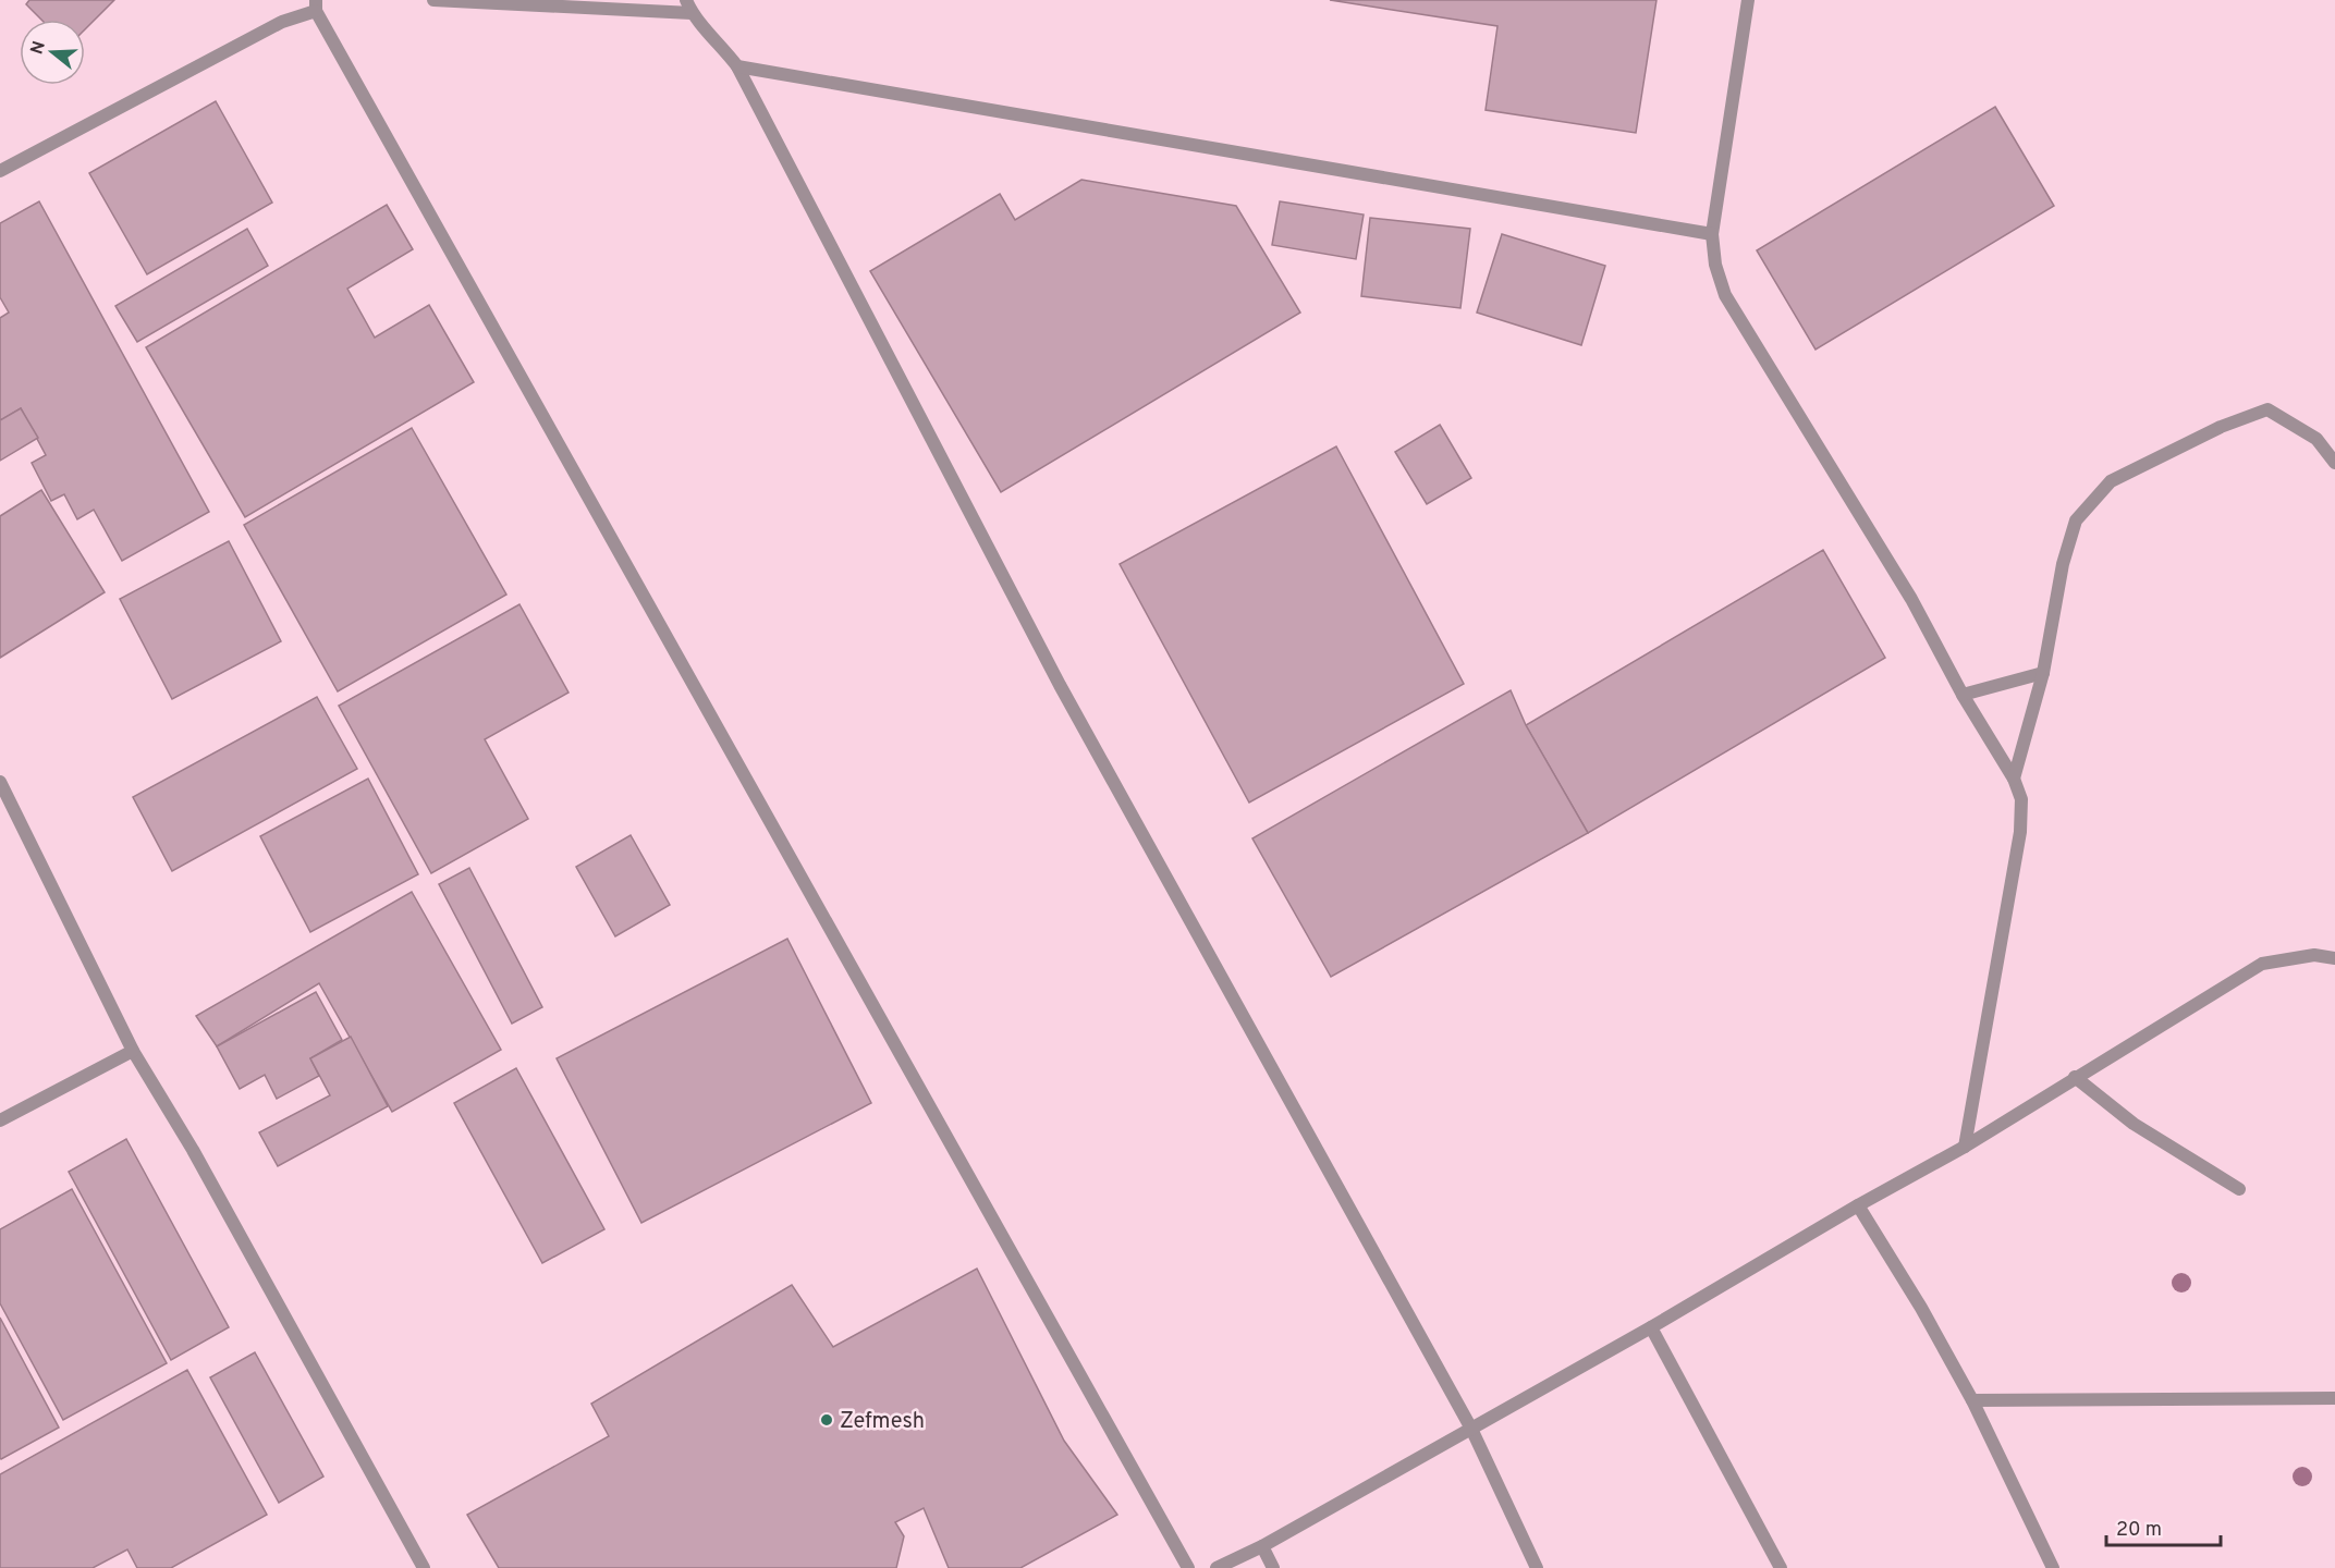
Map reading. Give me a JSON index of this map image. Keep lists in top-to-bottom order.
{
  "places": ["Zefmesh"],
  "scale_bar": "20 m",
  "north": "left"
}
